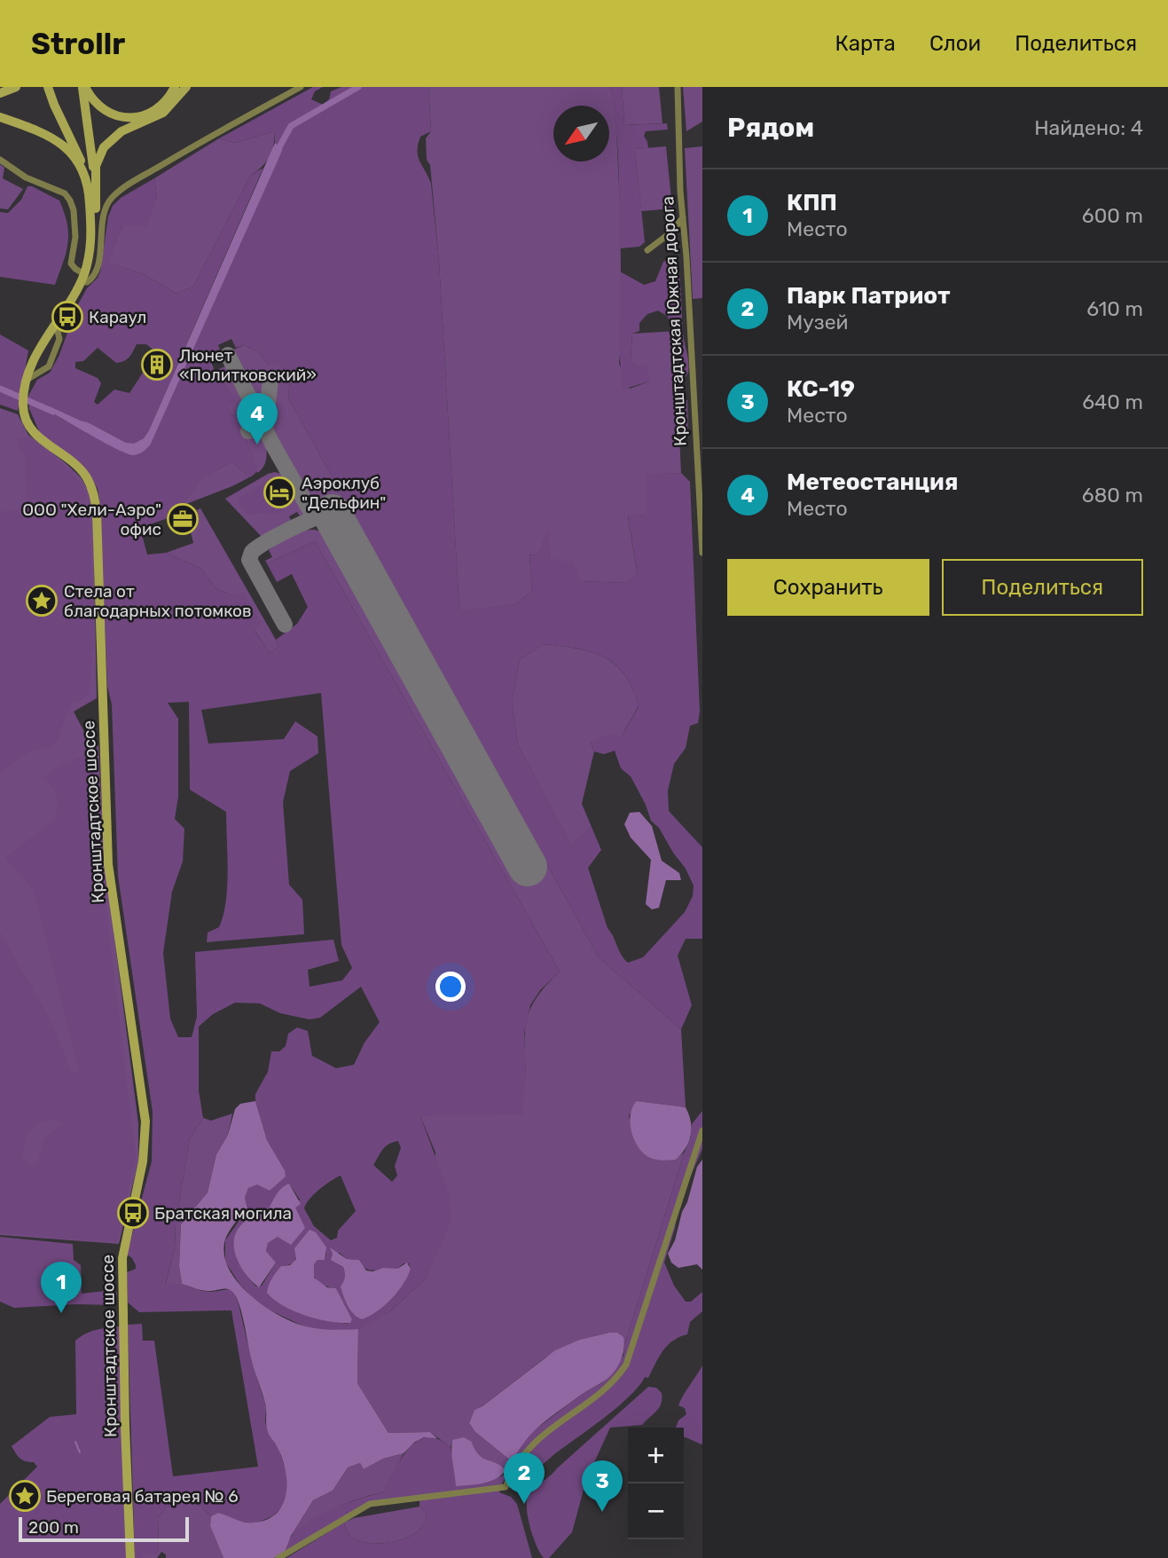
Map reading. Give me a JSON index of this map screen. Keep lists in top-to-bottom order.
{
  "streets": {
    "street": ["Кронштадтская Южная дорога", "Кронштадтское шоссе"]
  },
  "places": {
    "bus stop": ["Караул", "Братская могила"],
    "building": ["Люнет «Политковский»"],
    "hotel": ["Аэроклуб \"Дельфин\""],
    "office": ["ООО \"Хели-Аэро\" офис"],
    "place": ["Стела от благодарных потомков", "Береговая батарея № 6"]
  },
  "scale_bar": "200 m",
  "north": "bottom left",
  "page": {
    "header": "Strollr",
    "nav": ["Карта", "Слои", "Поделиться"],
    "heading": ["Рядом", "Найдено: 4"],
    "list": [
      {
        "mark": "1",
        "name": "КПП",
        "note": "Место",
        "value": "600 m"
      },
      {
        "mark": "2",
        "name": "Парк Патриот",
        "note": "Музей",
        "value": "610 m"
      },
      {
        "mark": "3",
        "name": "КС-19",
        "note": "Место",
        "value": "640 m"
      },
      {
        "mark": "4",
        "name": "Метеостанция",
        "note": "Место",
        "value": "680 m"
      }
    ],
    "pins": [
      "4",
      "1",
      "2",
      "3"
    ],
    "buttons": ["Сохранить", "Поделиться"],
    "map_buttons": ["+", "−"],
    "scale": "200 m"
  }
}
